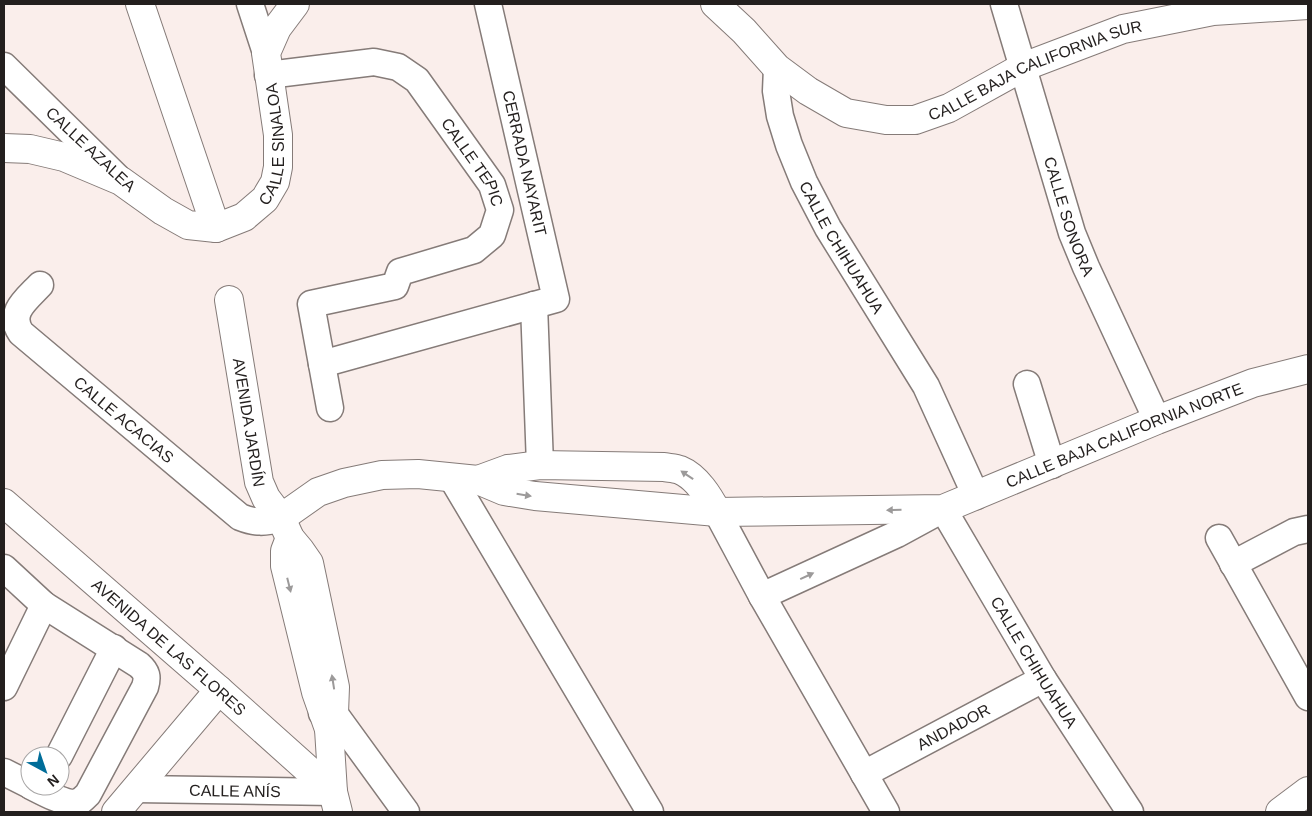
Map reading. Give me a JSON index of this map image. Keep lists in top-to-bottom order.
{
  "streets": {
    "street": [
      "CALLE BAJA CALIFORNIA SUR",
      "CALLE SINALOA",
      "CALLE AZALEA",
      "CALLE TEPIC",
      "CERRADA NAYARIT",
      "CALLE SONORA",
      "CALLE CHIHUAHUA",
      "CALLE ACACIAS",
      "AVENIDA JARDÍN",
      "CALLE BAJA CALIFORNIA NORTE",
      "AVENIDA DE LAS FLORES",
      "ANDADOR",
      "CALLE ANÍS"
    ]
  },
  "crossings": [
    ["CALLE BAJA CALIFORNIA SUR", "CALLE SONORA"],
    ["CALLE BAJA CALIFORNIA SUR", "CALLE CHIHUAHUA"],
    ["CALLE SINALOA", "CALLE AZALEA"],
    ["CALLE SINALOA", "CALLE TEPIC"],
    ["CALLE TEPIC", "CERRADA NAYARIT"],
    ["CALLE SONORA", "CALLE BAJA CALIFORNIA NORTE"],
    ["CALLE CHIHUAHUA", "CALLE BAJA CALIFORNIA NORTE"],
    ["CALLE CHIHUAHUA", "ANDADOR"],
    ["CALLE ACACIAS", "AVENIDA JARDÍN"],
    ["CALLE ACACIAS", "CALLE BAJA CALIFORNIA NORTE"],
    ["AVENIDA JARDÍN", "CALLE BAJA CALIFORNIA NORTE"],
    ["AVENIDA JARDÍN", "AVENIDA DE LAS FLORES"],
    ["AVENIDA JARDÍN", "CALLE ANÍS"],
    ["AVENIDA DE LAS FLORES", "CALLE ANÍS"]
  ],
  "north": "bottom right"
}
